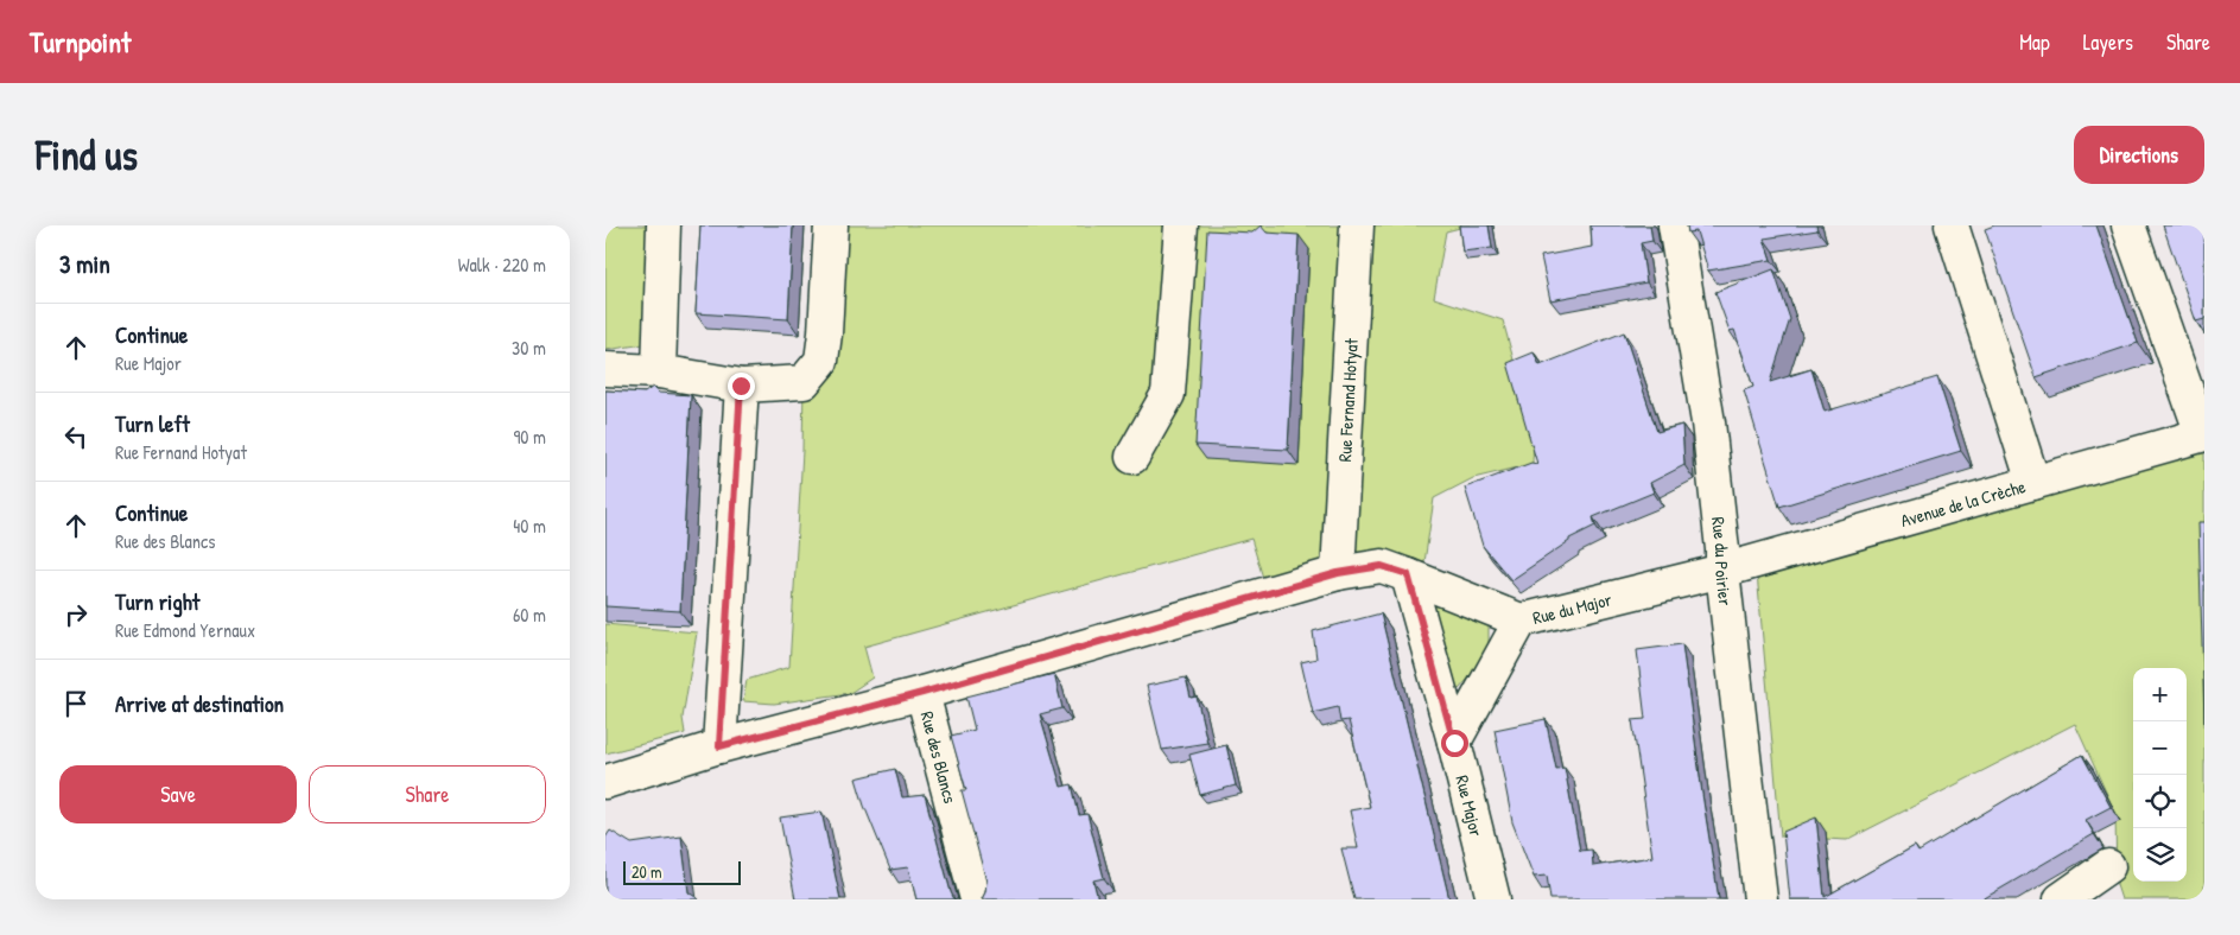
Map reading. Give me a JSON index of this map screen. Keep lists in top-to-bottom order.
{
  "streets": {
    "street": [
      "Rue Fernand Hotyat",
      "Avenue de la Crèche",
      "Rue du Poirier",
      "Rue du Major",
      "Rue des Blancs",
      "Rue Major"
    ]
  },
  "crossings": [
    ["Avenue de la Crèche", "Rue du Poirier"],
    ["Avenue de la Crèche", "Rue du Major"],
    ["Rue du Poirier", "Rue du Major"],
    ["Rue du Major", "Rue Major"]
  ],
  "scale_bar": "20 m",
  "page": {
    "header": "Turnpoint",
    "nav": ["Map", "Layers", "Share"],
    "buttons": [
      "Directions",
      ["Save", "Share"]
    ],
    "title": "Find us",
    "heading": ["3 min", "Walk · 220 m"],
    "list": [
      ["Continue", "Rue Major", "30 m"],
      ["Turn left", "Rue Fernand Hotyat", "90 m"],
      ["Continue", "Rue des Blancs", "40 m"],
      ["Turn right", "Rue Edmond Yernaux", "60 m"],
      "Arrive at destination"
    ],
    "map_buttons": ["+", "−"],
    "scale": "20 m"
  }
}
